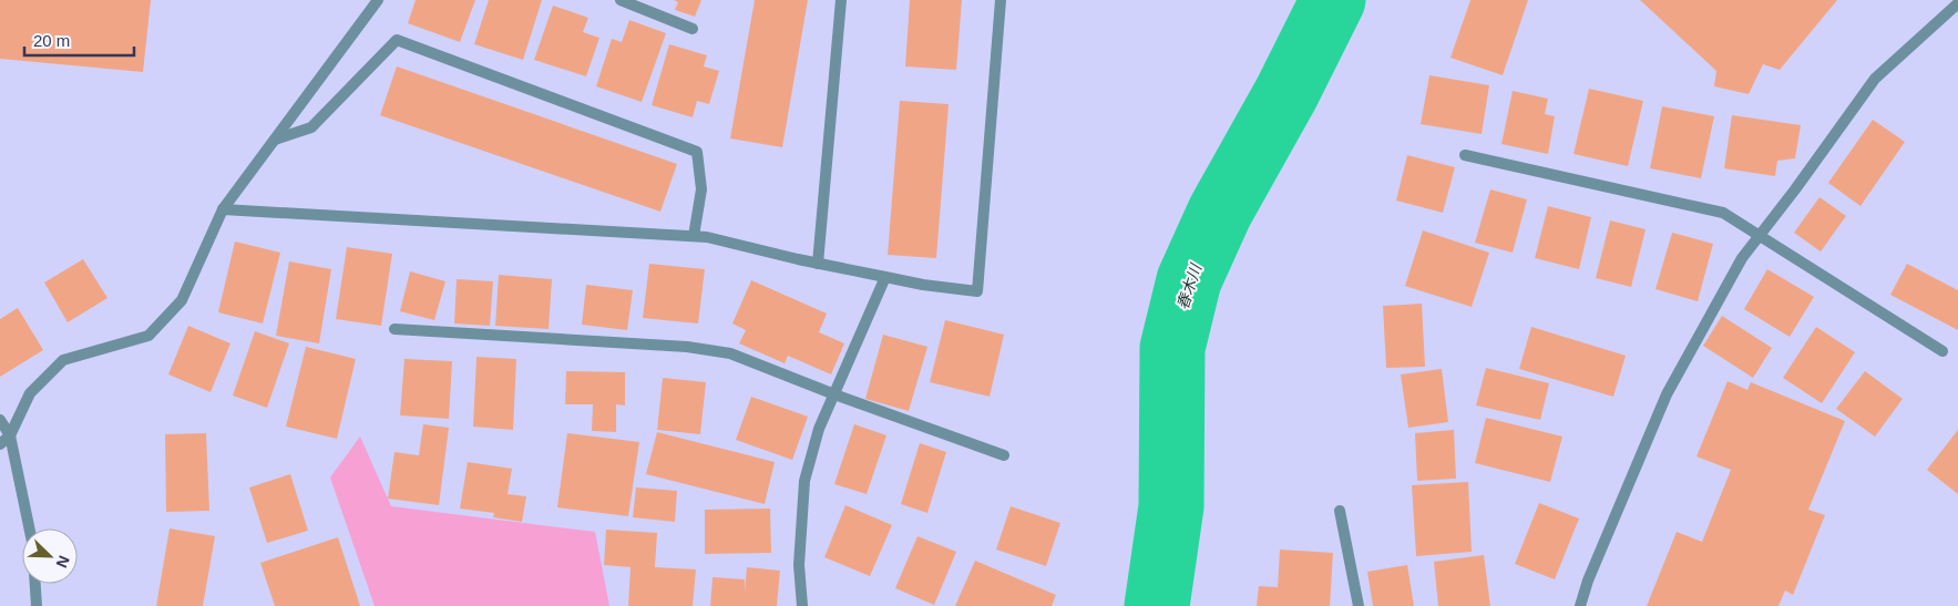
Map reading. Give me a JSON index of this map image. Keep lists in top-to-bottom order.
{
  "water": ["春木川"],
  "scale_bar": "20 m",
  "north": "bottom right"
}
